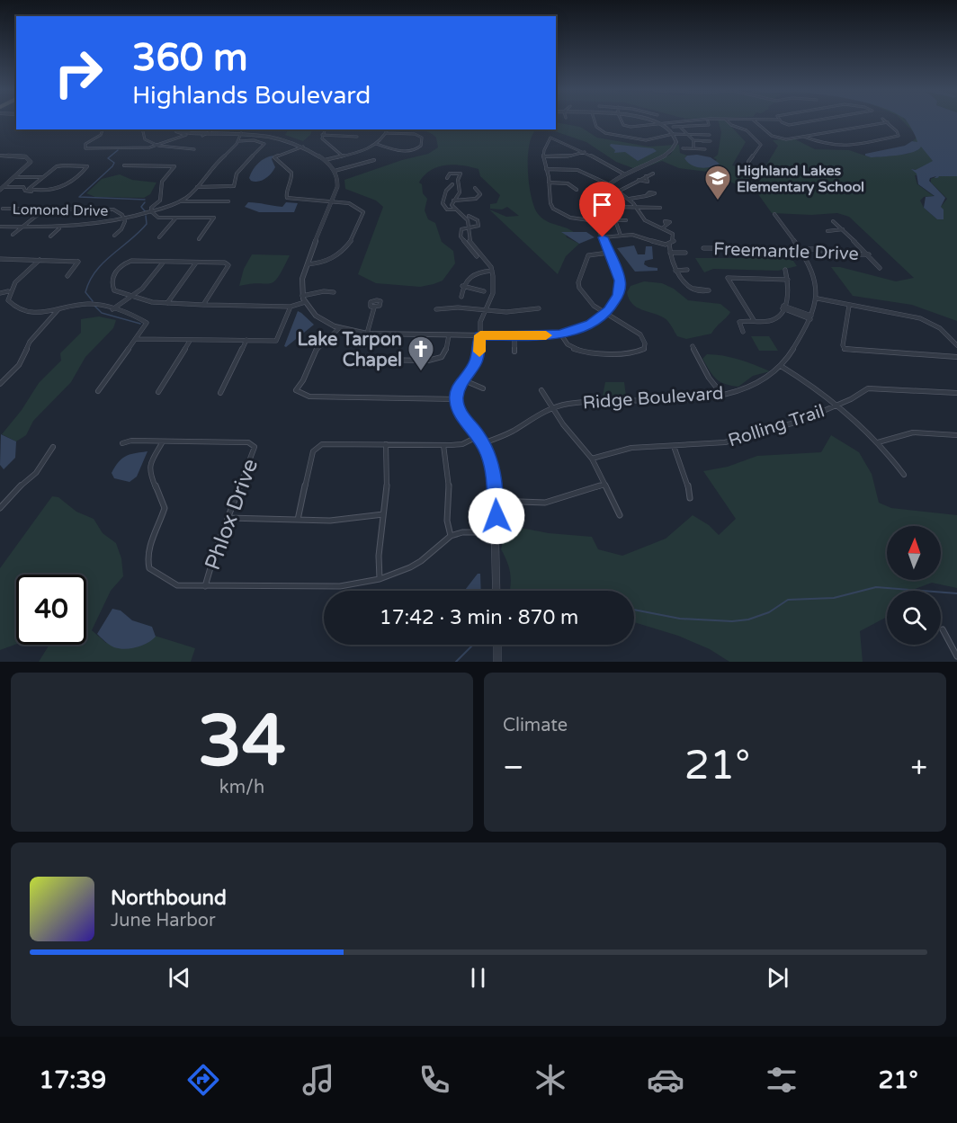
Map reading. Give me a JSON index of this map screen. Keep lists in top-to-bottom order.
{
  "streets": {
    "street": [
      "Lomond Drive",
      "Freemantle Drive",
      "Ridge Boulevard",
      "Rolling Trail",
      "Phlox Drive"
    ]
  },
  "places": {
    "school or university": ["Highland Lakes Elementary School"],
    "church": ["Lake Tarpon Chapel"]
  },
  "north": "top",
  "page": {
    "turn": ["360 m", "Highlands Boulevard"],
    "limit": "40",
    "trip": "17:42 · 3 min · 870 m",
    "tile": [
      ["34", "km/h"],
      "Climate"
    ],
    "heat": ["−", "21°", "+"],
    "song": ["Northbound", "June Harbor"],
    "tabs": ["17:39", "21°"]
  }
}
